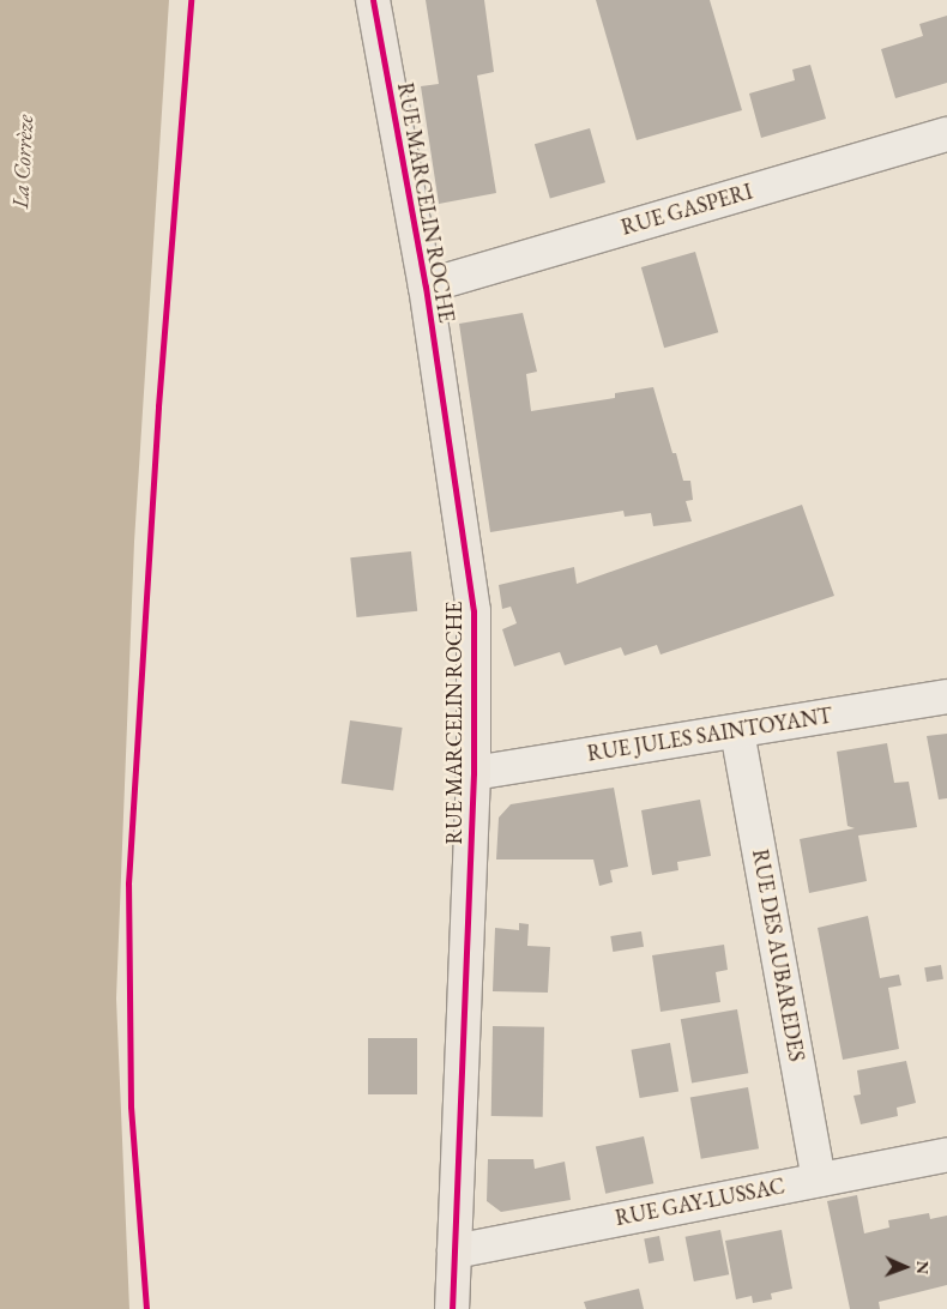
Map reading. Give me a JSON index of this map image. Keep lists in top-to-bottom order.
{
  "streets": {
    "main road": ["RUE MARCELIN ROCHE"],
    "street": [
      "RUE GASPERI",
      "RUE JULES SAINTOYANT",
      "RUE DES AUBAREDES",
      "RUE GAY-LUSSAC"
    ]
  },
  "crossings": [
    ["RUE MARCELIN ROCHE", "RUE GASPERI"],
    ["RUE MARCELIN ROCHE", "RUE JULES SAINTOYANT"],
    ["RUE MARCELIN ROCHE", "RUE GAY-LUSSAC"],
    ["RUE JULES SAINTOYANT", "RUE DES AUBAREDES"],
    ["RUE DES AUBAREDES", "RUE GAY-LUSSAC"]
  ],
  "water": ["La Corrèze"],
  "north": "right"
}
